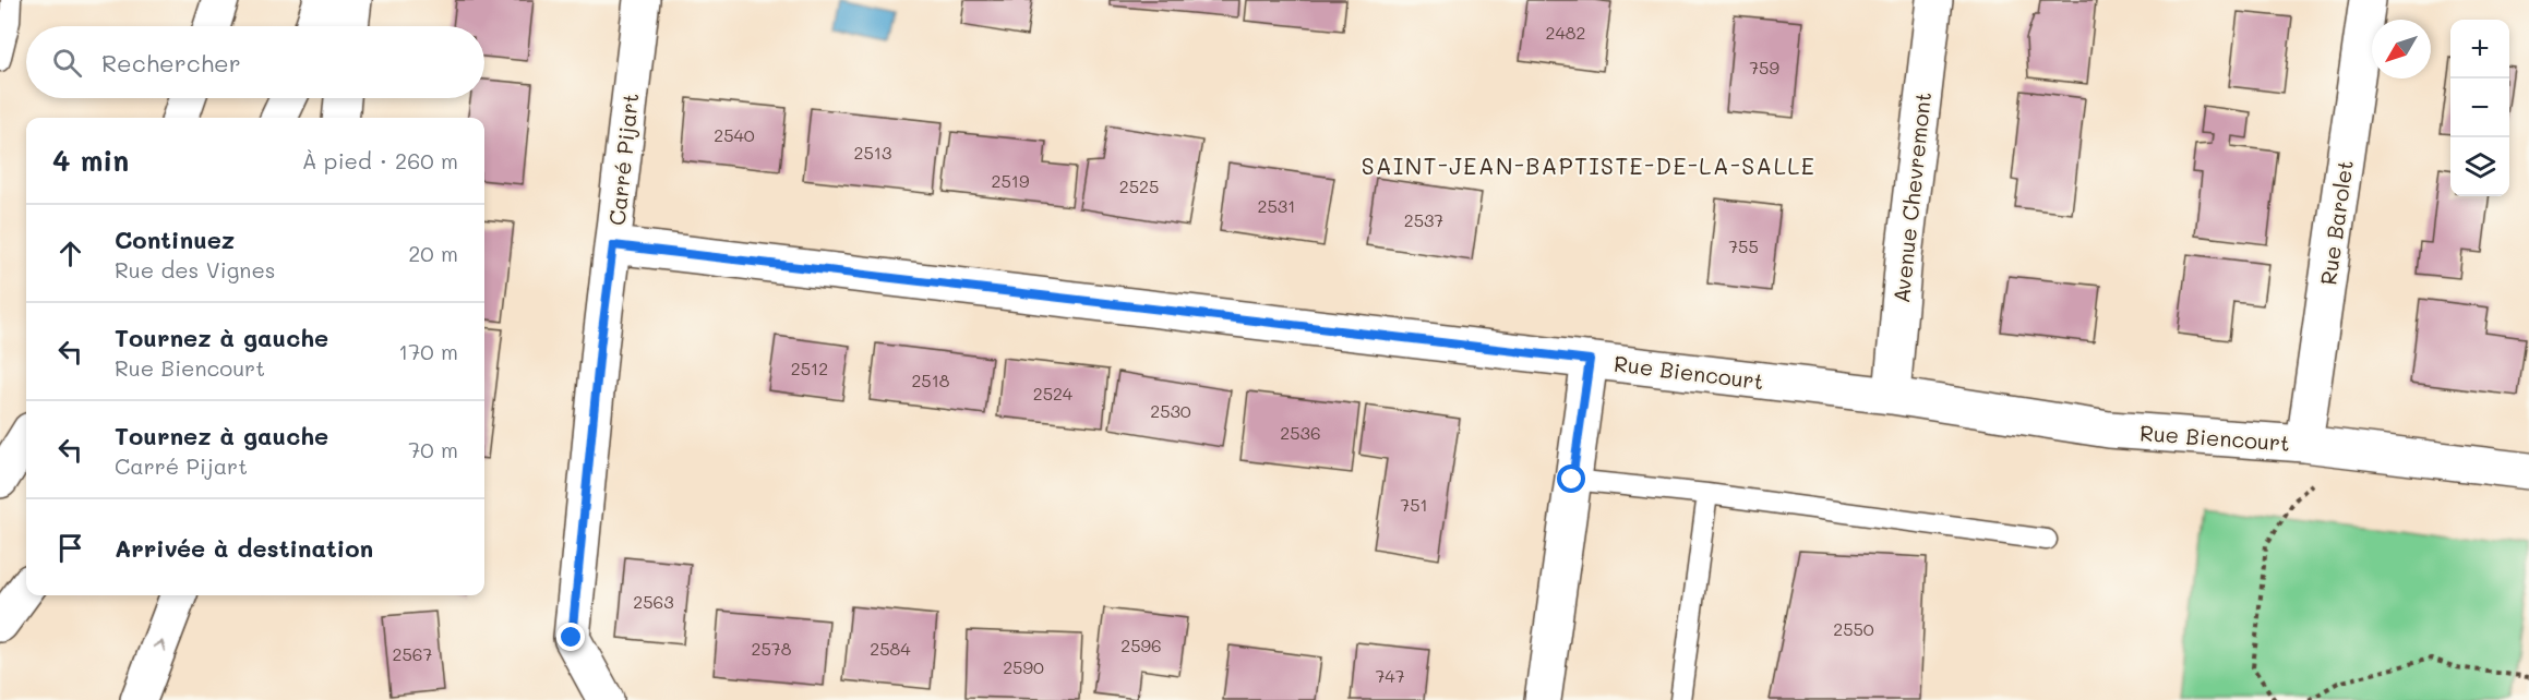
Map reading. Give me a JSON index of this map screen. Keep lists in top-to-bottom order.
{
  "streets": {
    "main road": [
      "Carré Pijart",
      "Avenue Chevremont",
      "Rue Barolet",
      "Rue Biencourt"
    ]
  },
  "crossings": [
    ["Carré Pijart", "Rue Biencourt"],
    ["Avenue Chevremont", "Rue Biencourt"],
    ["Rue Barolet", "Rue Biencourt"]
  ],
  "districts": ["SAINT-JEAN-BAPTISTE-DE-LA-SALLE"],
  "house_numbers": [
    "2482",
    "759",
    "2540",
    "2513",
    "2519",
    "2525",
    "2531",
    "2537",
    "755",
    "2512",
    "2518",
    "2524",
    "2530",
    "2536",
    "751",
    "2563",
    "2550",
    "2596",
    "2578",
    "2584",
    "2567",
    "2590",
    "747"
  ],
  "north": "bottom left",
  "page": {
    "map_buttons": ["+", "−"],
    "search": "Rechercher",
    "heading": ["4 min", "À pied · 260 m"],
    "list": [
      ["Continuez", "Rue des Vignes", "20 m"],
      ["Tournez à gauche", "Rue Biencourt", "170 m"],
      ["Tournez à gauche", "Carré Pijart", "70 m"],
      "Arrivée à destination"
    ]
  }
}
